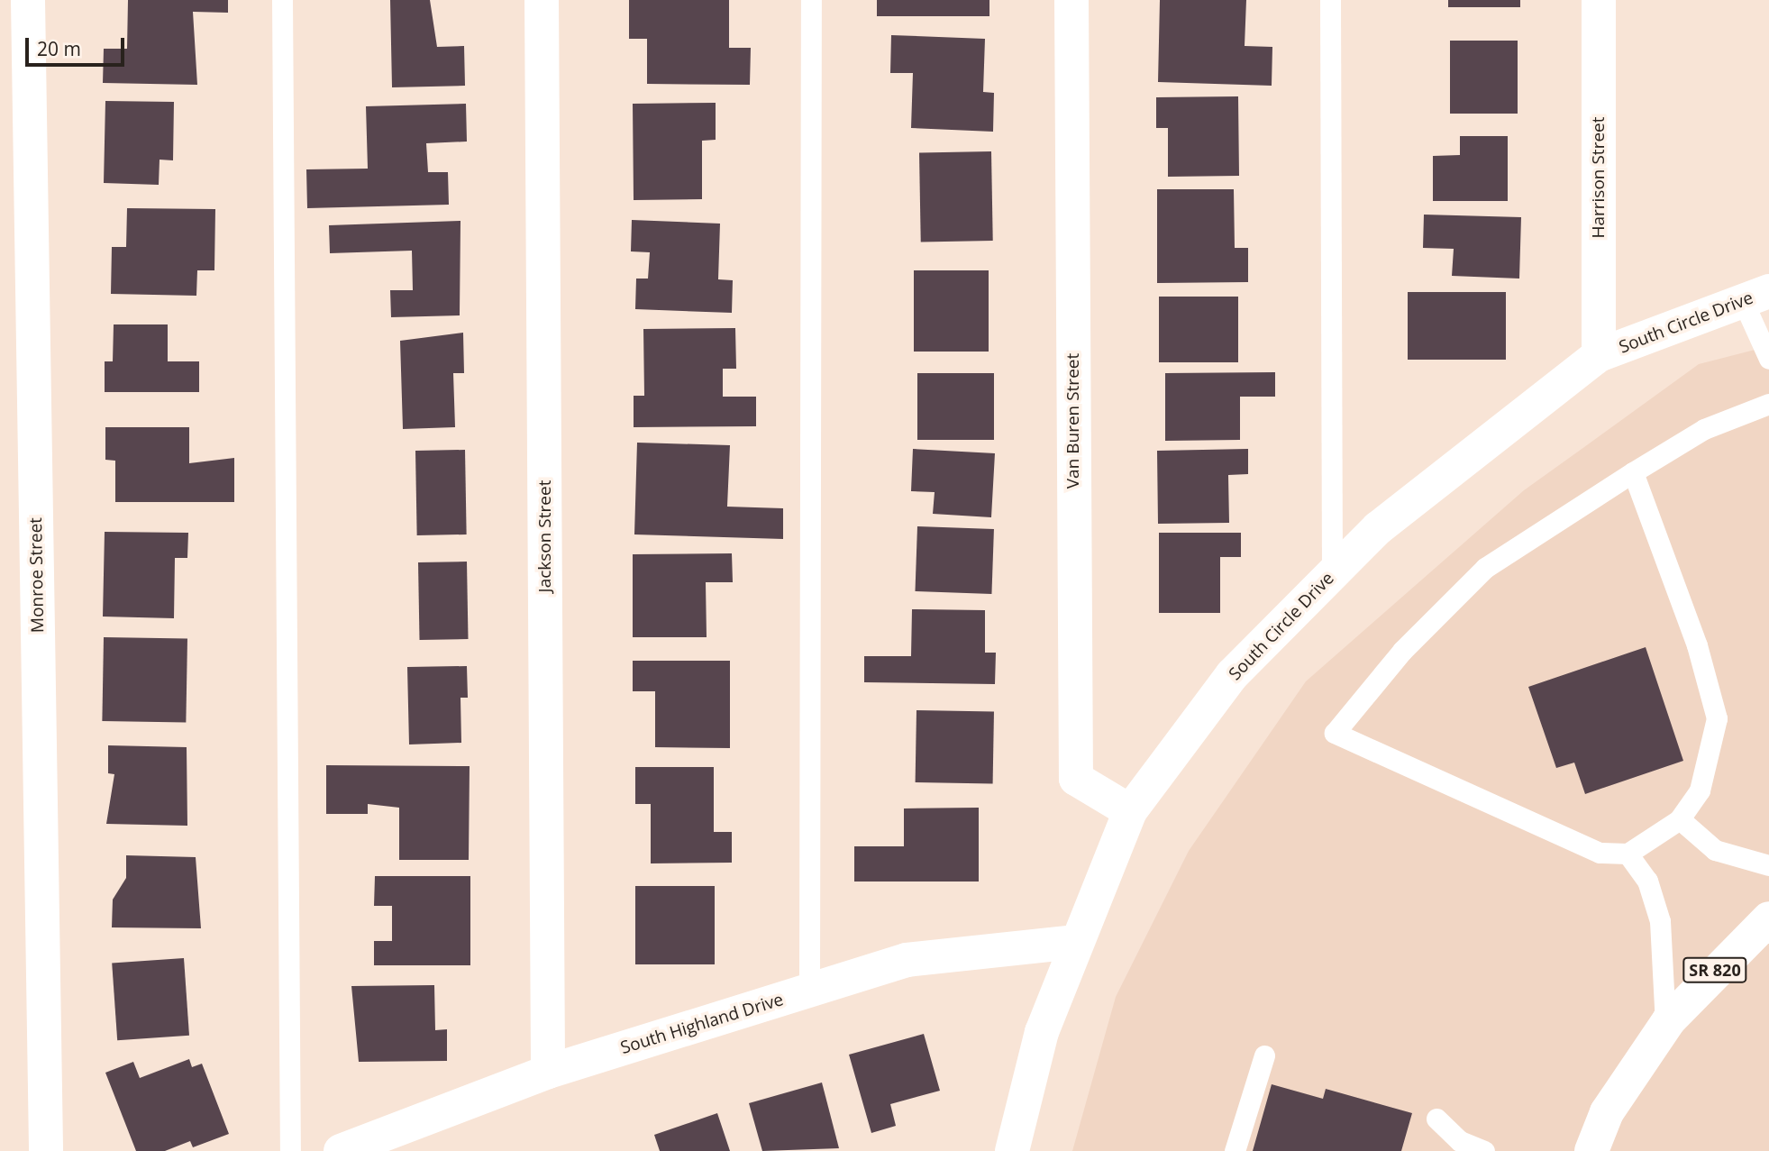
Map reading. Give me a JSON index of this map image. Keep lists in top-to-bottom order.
{
  "streets": {
    "main road": [
      "Harrison Street",
      "South Circle Drive",
      "Van Buren Street",
      "Jackson Street",
      "Monroe Street",
      "SR 820",
      "South Highland Drive"
    ]
  },
  "crossings": [
    ["Harrison Street", "South Circle Drive"],
    ["South Circle Drive", "Van Buren Street"],
    ["South Circle Drive", "South Highland Drive"],
    ["Jackson Street", "South Highland Drive"]
  ],
  "scale_bar": "20 m"
}
